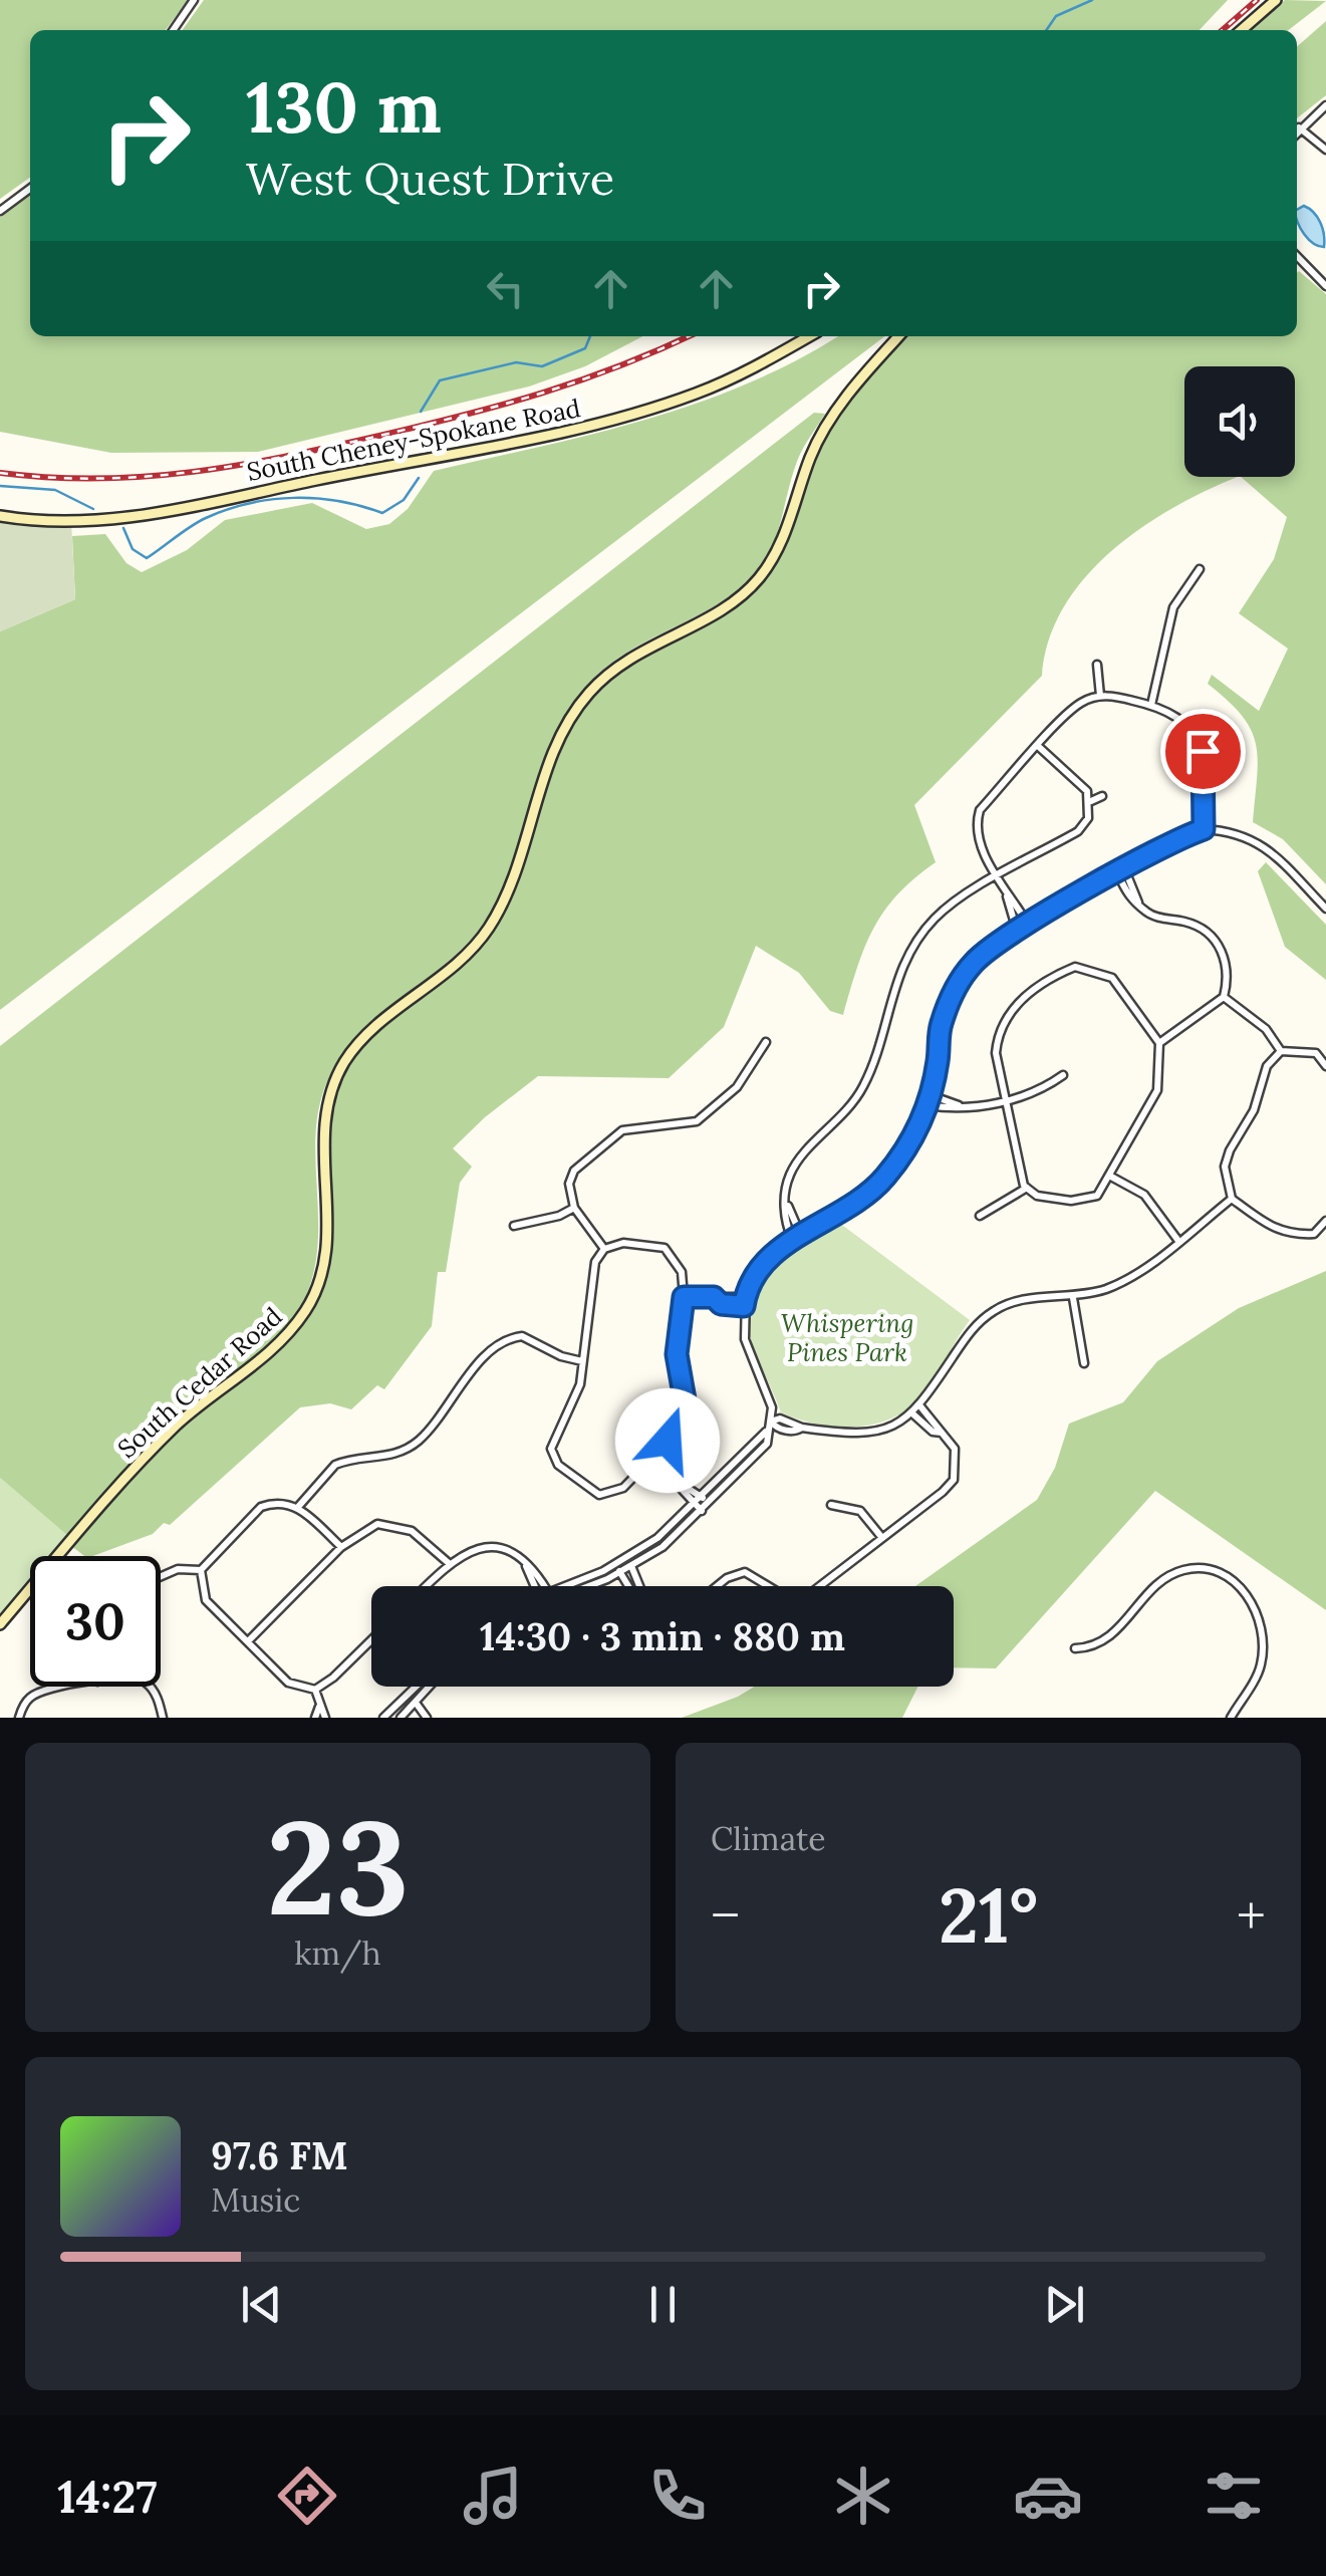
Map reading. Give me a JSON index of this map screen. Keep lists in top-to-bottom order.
{
  "streets": {
    "street": ["South Cheney-Spokane Road", "South Cedar Road"]
  },
  "parks": ["Whispering Pines Park"],
  "page": {
    "turn": ["130 m", "West Quest Drive"],
    "limit": "30",
    "trip": "14:30 · 3 min · 880 m",
    "tile": [
      ["23", "km/h"],
      "Climate"
    ],
    "heat": ["−", "21°", "+"],
    "song": ["97.6 FM", "Music"],
    "tabs": "14:27"
  }
}
